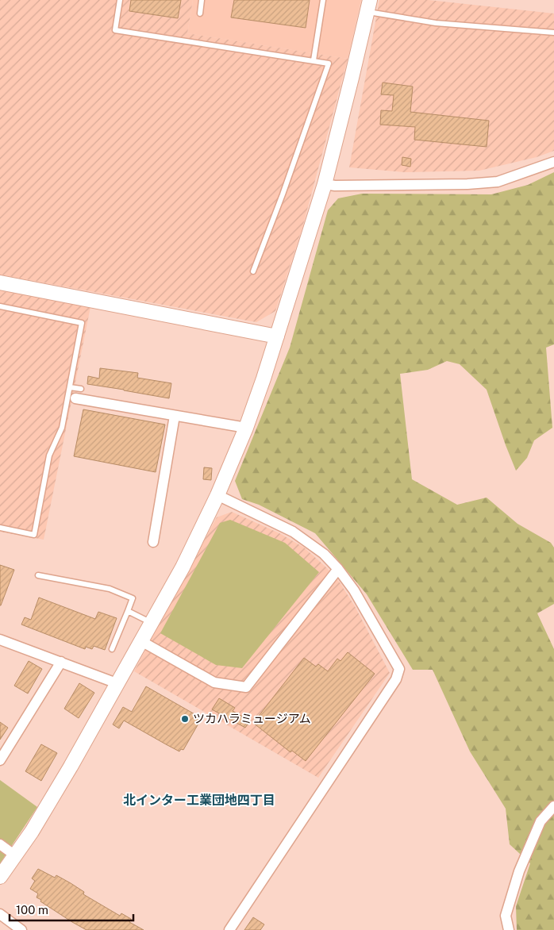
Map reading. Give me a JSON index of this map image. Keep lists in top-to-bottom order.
{
  "districts": ["北インター工業団地四丁目"],
  "places": ["ツカハラミュージアム"],
  "scale_bar": "100 m"
}
